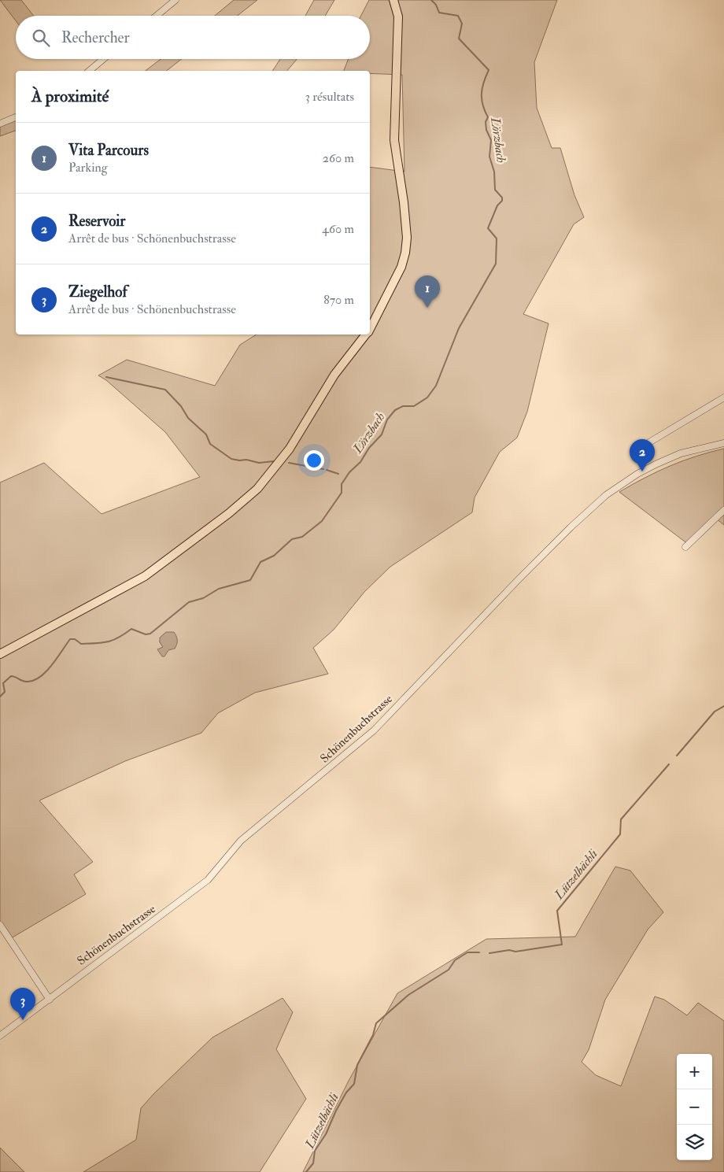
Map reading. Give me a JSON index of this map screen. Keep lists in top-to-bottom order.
{
  "streets": {
    "street": ["Schönenbuchstrasse"]
  },
  "water": ["Lörzbach", "Lützelbächli"],
  "page": {
    "search": "Rechercher",
    "heading": ["À proximité", "3 résultats"],
    "list": [
      {
        "mark": "1",
        "name": "Vita Parcours",
        "note": "Parking",
        "value": "260 m"
      },
      {
        "mark": "2",
        "name": "Reservoir",
        "note": "Arrêt de bus · Schönenbuchstrasse",
        "value": "460 m"
      },
      {
        "mark": "3",
        "name": "Ziegelhof",
        "note": "Arrêt de bus · Schönenbuchstrasse",
        "value": "870 m"
      }
    ],
    "pins": ["1", "2", "3"],
    "map_buttons": ["+", "−"]
  }
}
